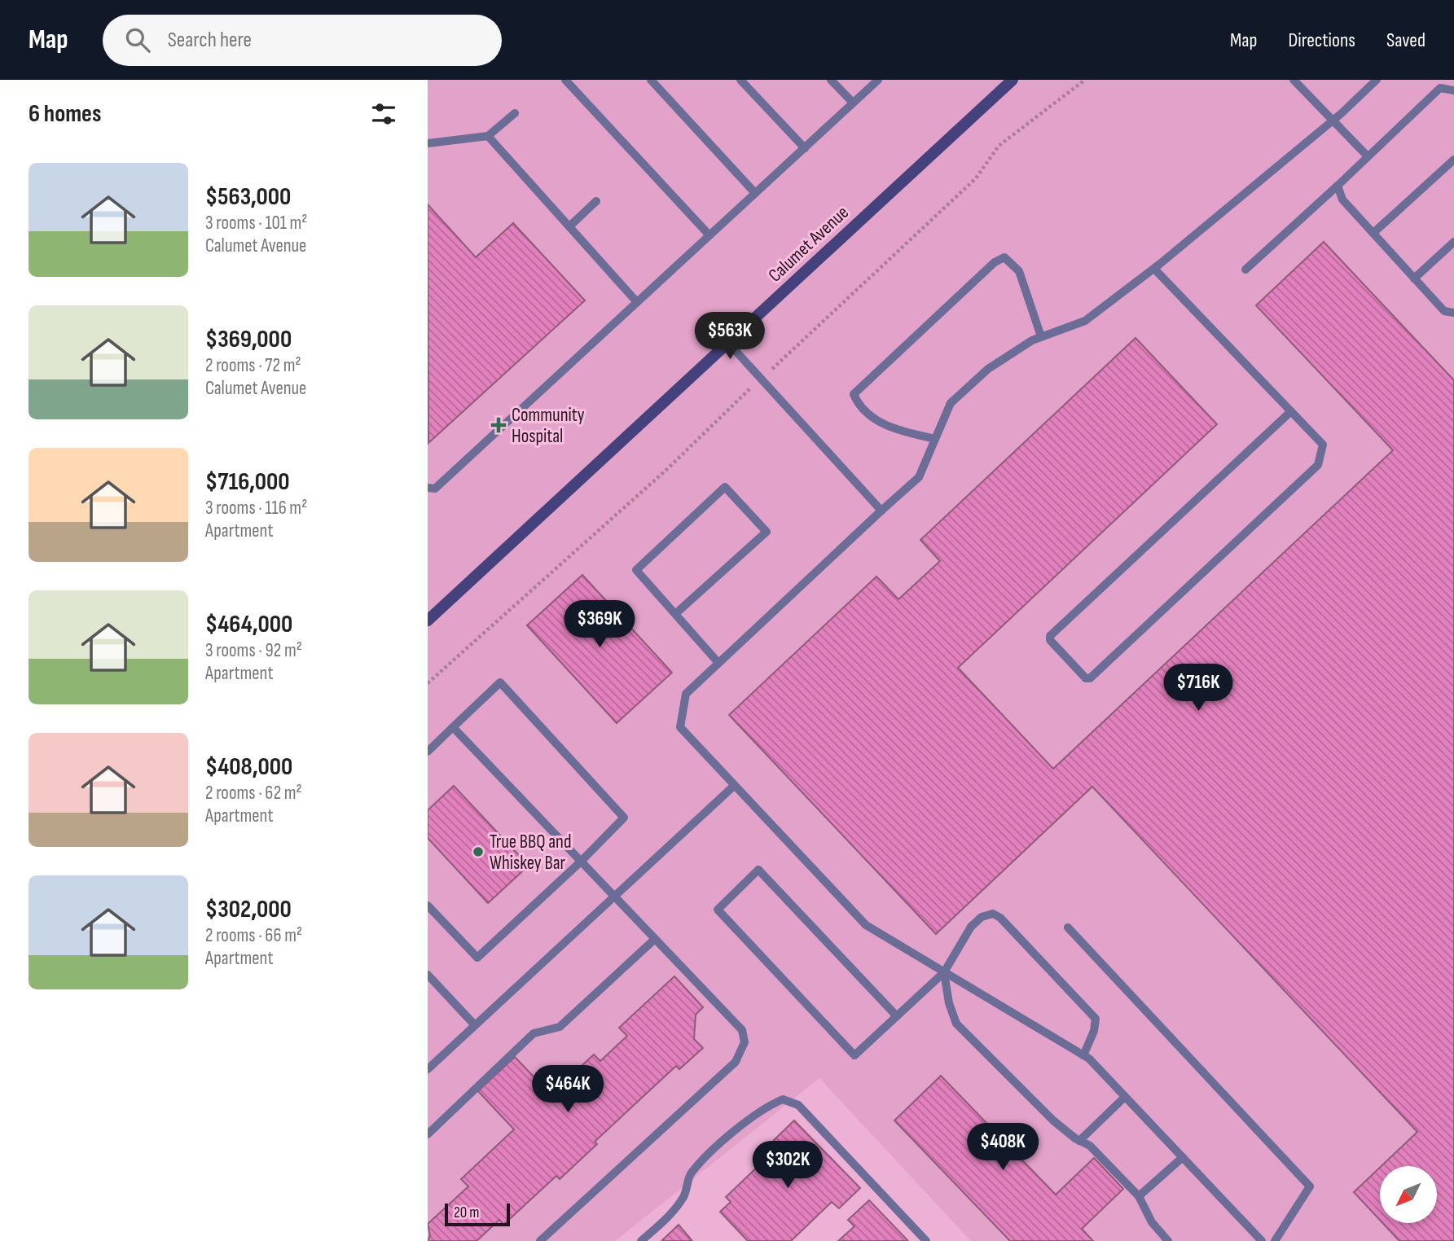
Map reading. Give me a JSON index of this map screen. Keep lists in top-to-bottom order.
{
  "streets": {
    "main road": ["Calumet Avenue"]
  },
  "places": {
    "health": ["Community Hospital"],
    "other": ["True BBQ and Whiskey Bar"]
  },
  "scale_bar": "20 m",
  "north": "bottom left",
  "page": {
    "header": "Map",
    "search": "Search here",
    "nav": ["Map", "Directions", "Saved"],
    "heading": "6 homes",
    "list": [
      {
        "name": "$563,000",
        "note": "3 rooms · 101 m² · Calumet Avenue"
      },
      {
        "name": "$369,000",
        "note": "2 rooms · 72 m² · Calumet Avenue"
      },
      {
        "name": "$716,000",
        "note": "3 rooms · 116 m² · Apartment"
      },
      {
        "name": "$464,000",
        "note": "3 rooms · 92 m² · Apartment"
      },
      {
        "name": "$408,000",
        "note": "2 rooms · 62 m² · Apartment"
      },
      {
        "name": "$302,000",
        "note": "2 rooms · 66 m² · Apartment"
      }
    ],
    "price": [
      "$563K",
      "$369K",
      "$716K",
      "$464K",
      "$408K",
      "$302K"
    ],
    "scale": "20 m"
  }
}
